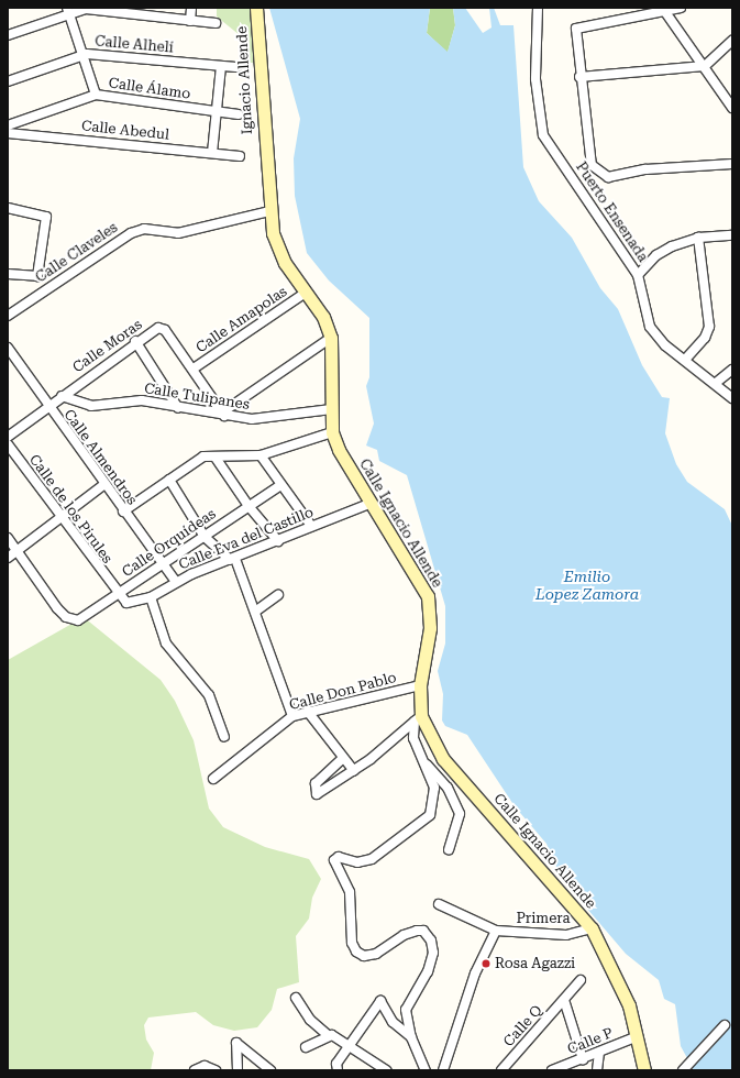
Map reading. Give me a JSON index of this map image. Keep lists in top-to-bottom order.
{
  "streets": {
    "street": [
      "Calle Alhelí",
      "Ignacio Allende",
      "Calle Álamo",
      "Calle Abedul",
      "Puerto Ensenada",
      "Calle Claveles",
      "Calle Amapolas",
      "Calle Moras",
      "Calle Tulipanes",
      "Calle Almendros",
      "Calle de los Pirules",
      "Calle Ignacio Allende",
      "Calle Eva del Castillo",
      "Calle Orquídeas",
      "Calle Don Pablo",
      "Primera",
      "Calle Q",
      "Calle P"
    ]
  },
  "crossings": [
    ["Ignacio Allende", "Calle Ignacio Allende"],
    ["Calle Claveles", "Calle Ignacio Allende"],
    ["Calle Amapolas", "Calle Moras"],
    ["Calle Amapolas", "Calle Ignacio Allende"],
    ["Calle Moras", "Calle Tulipanes"],
    ["Calle Moras", "Calle Almendros"],
    ["Calle Tulipanes", "Calle Ignacio Allende"],
    ["Calle Almendros", "Calle Eva del Castillo"],
    ["Calle Almendros", "Calle Orquídeas"],
    ["Calle de los Pirules", "Calle Eva del Castillo"],
    ["Calle de los Pirules", "Calle Orquídeas"],
    ["Calle Ignacio Allende", "Calle Eva del Castillo"],
    ["Calle Ignacio Allende", "Calle Don Pablo"],
    ["Calle Ignacio Allende", "Primera"],
    ["Calle Ignacio Allende", "Calle P"]
  ],
  "water": ["Emilio Lopez Zamora"],
  "places": ["Rosa Agazzi"]
}
